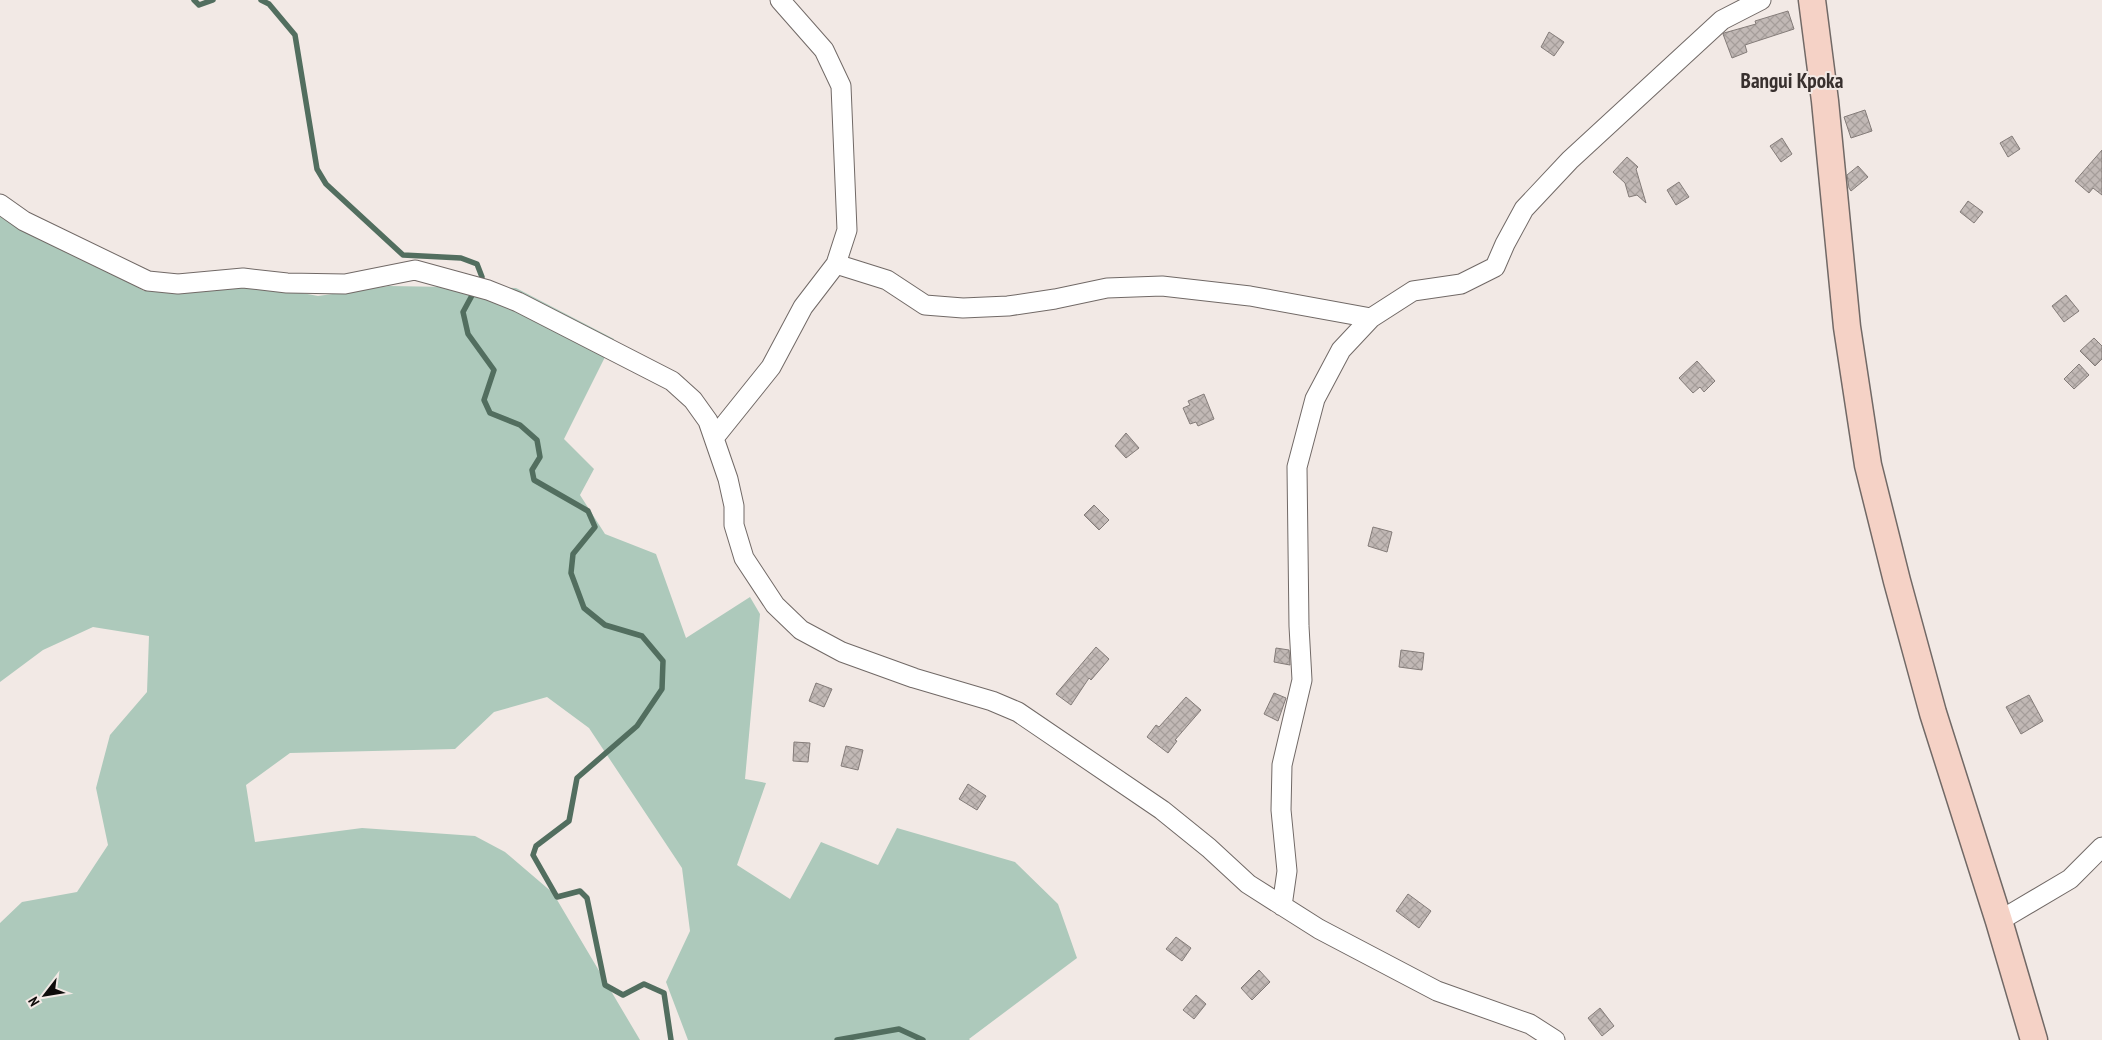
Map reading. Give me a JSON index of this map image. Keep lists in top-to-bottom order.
{
  "districts": ["Bangui Kpoka"],
  "north": "bottom left"
}
